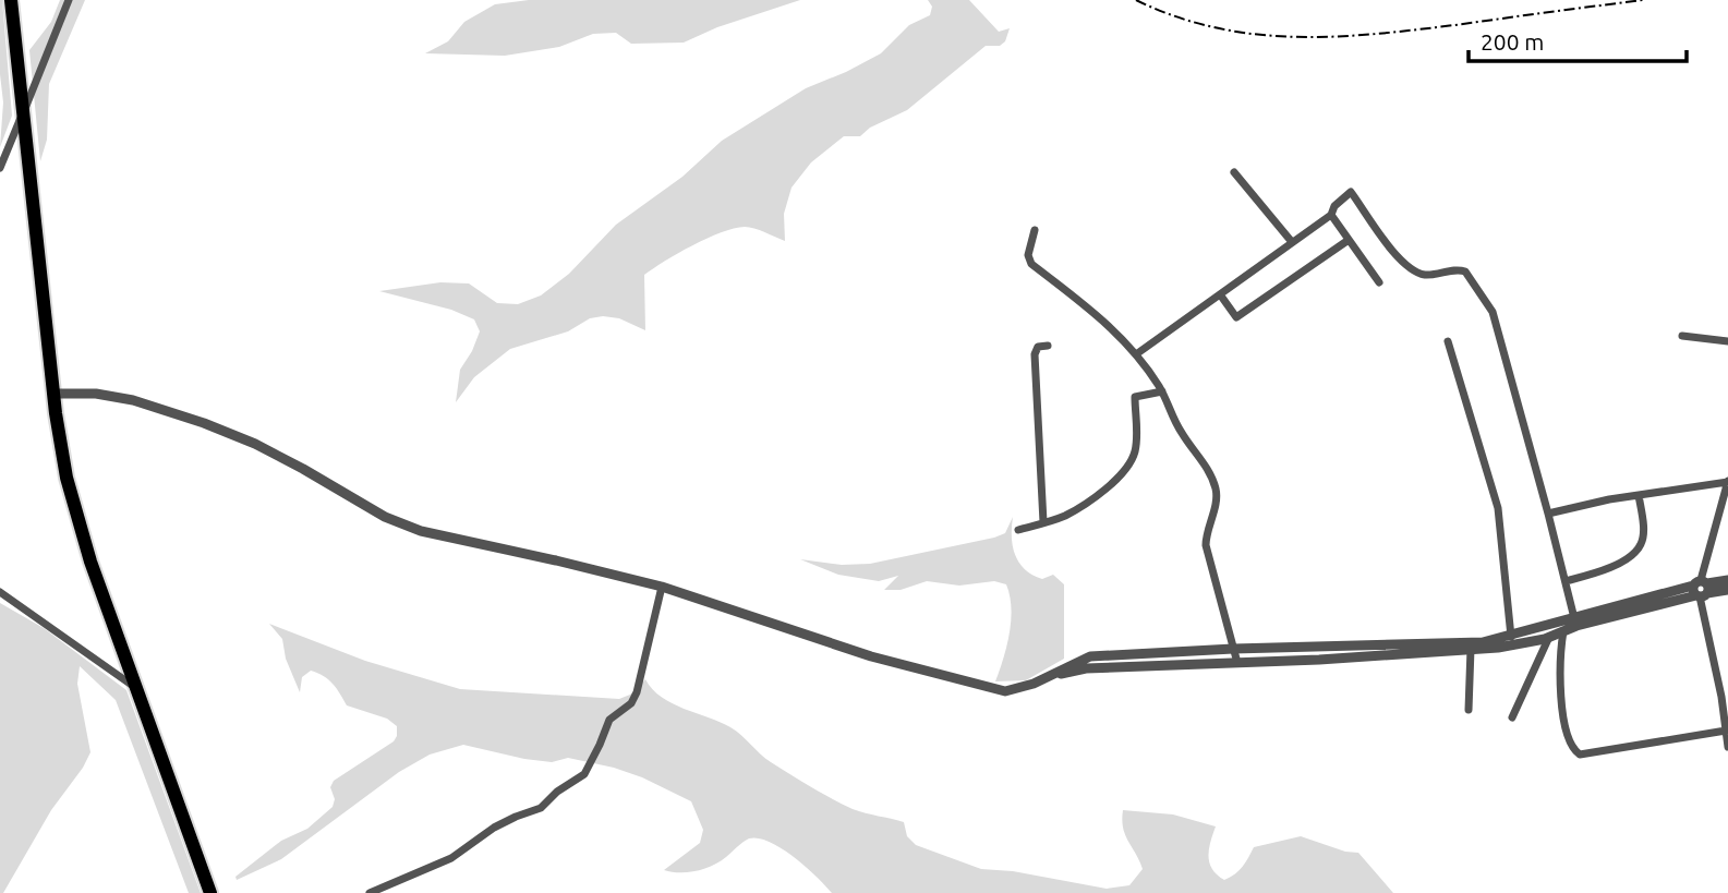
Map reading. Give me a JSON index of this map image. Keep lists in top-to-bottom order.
{
  "scale_bar": "200 m"
}
